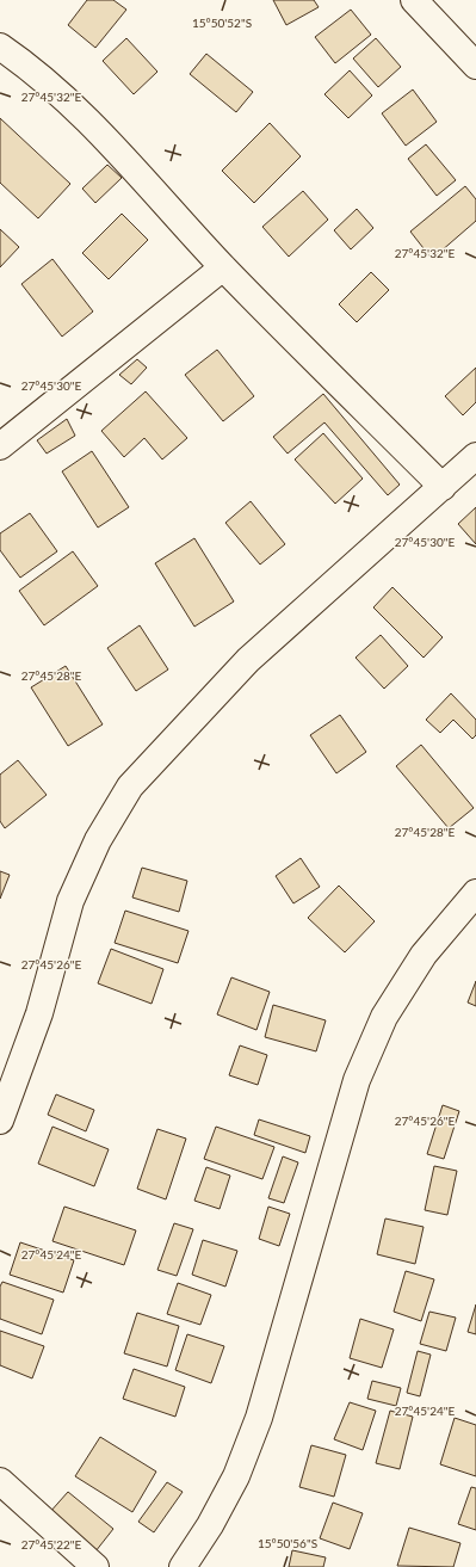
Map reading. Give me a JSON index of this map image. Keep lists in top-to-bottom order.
{
  "coordinates": [
    "15°50'52\"S",
    "27°45'32\"E",
    "27°45'30\"E",
    "27°45'28\"E",
    "27°45'26\"E",
    "27°45'24\"E",
    "15°50'56\"S",
    "27°45'22\"E"
  ]
}
